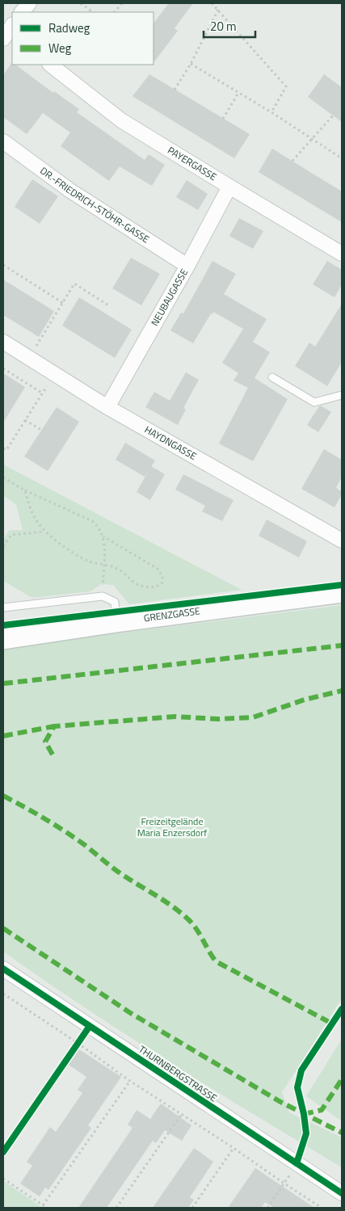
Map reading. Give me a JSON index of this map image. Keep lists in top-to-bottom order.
{
  "streets": {
    "street": [
      "PAYERGASSE",
      "DR.-FRIEDRICH-STÖHR-GASSE",
      "NEUBAUGASSE",
      "HAYDNGASSE",
      "GRENZGASSE",
      "THURNBERGSTRASSE"
    ]
  },
  "crossings": [
    ["PAYERGASSE", "NEUBAUGASSE"],
    ["DR.-FRIEDRICH-STÖHR-GASSE", "NEUBAUGASSE"],
    ["NEUBAUGASSE", "HAYDNGASSE"]
  ],
  "parks": ["Freizeitgelände Maria Enzersdorf"],
  "legend": ["Radweg", "Weg"],
  "scale_bar": "20 m"
}
